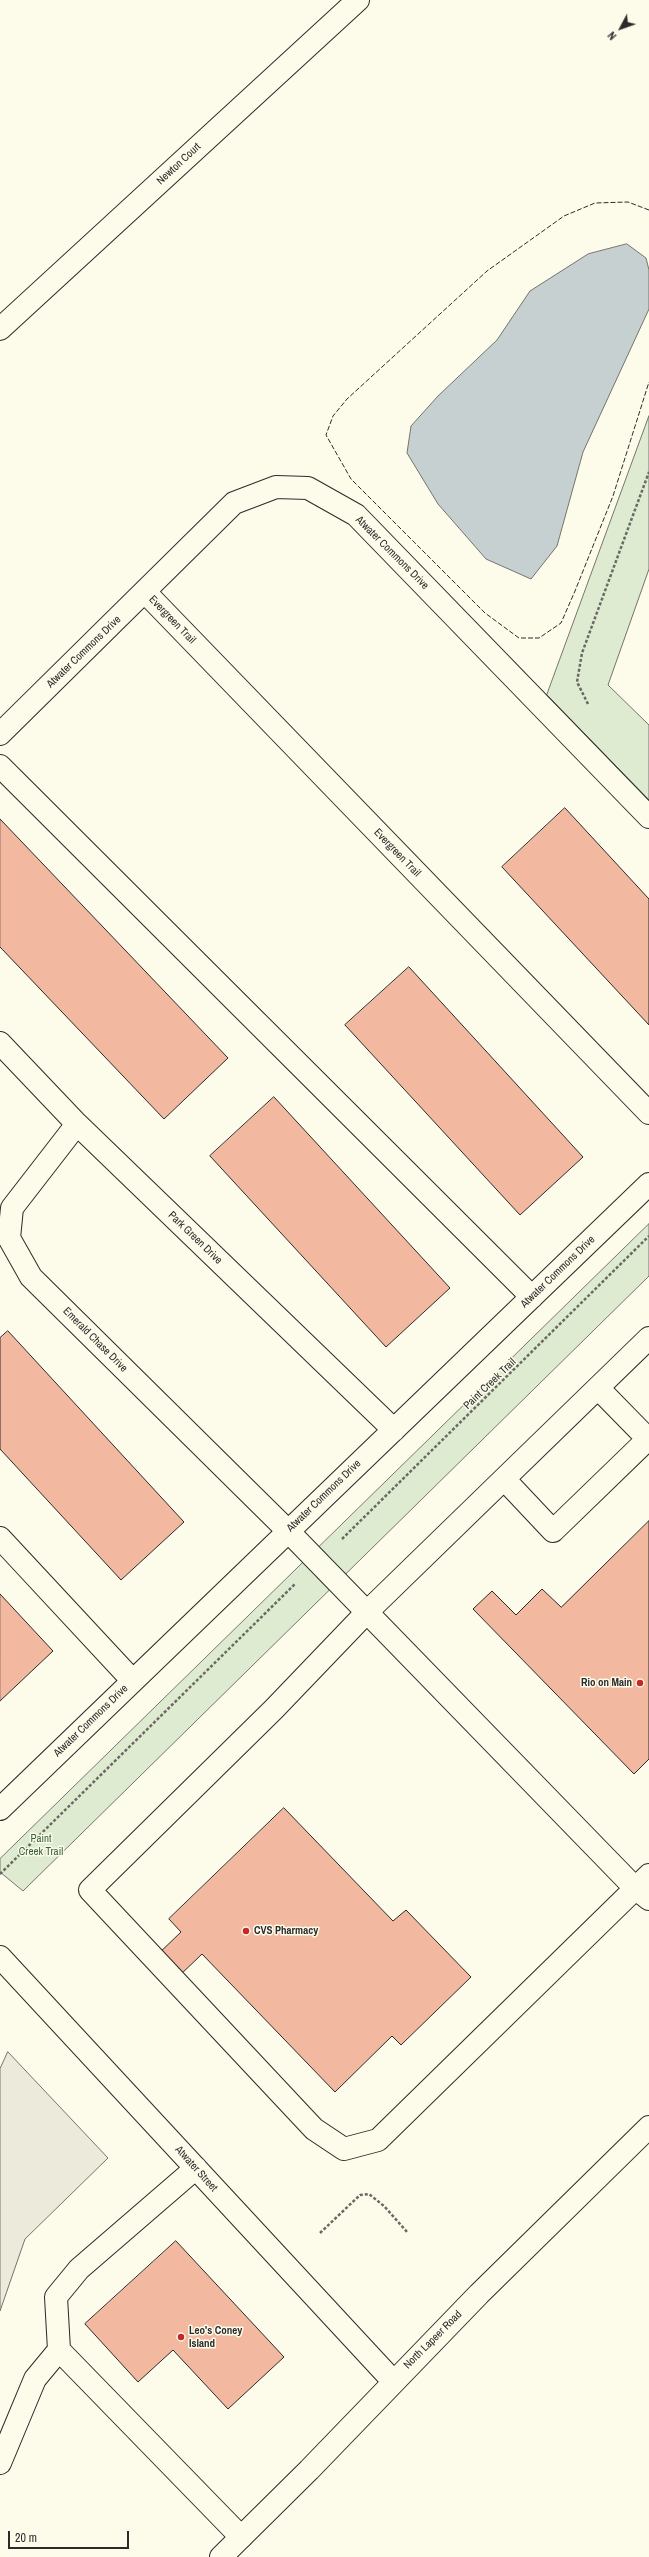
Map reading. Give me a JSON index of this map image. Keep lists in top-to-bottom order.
{
  "streets": {
    "street": [
      "Newton Court",
      "Atwater Commons Drive",
      "Evergreen Trail",
      "Park Green Drive",
      "Emerald Chase Drive",
      "Atwater Street",
      "North Lapeer Road"
    ],
    "path": ["Paint Creek Trail"]
  },
  "crossings": [
    ["Atwater Commons Drive", "Evergreen Trail"],
    ["Atwater Commons Drive", "Park Green Drive"],
    ["Atwater Commons Drive", "Emerald Chase Drive"],
    ["Park Green Drive", "Emerald Chase Drive"],
    ["Atwater Street", "North Lapeer Road"]
  ],
  "parks": ["Paint Creek Trail"],
  "places": ["Rio on Main", "CVS Pharmacy", "Leo's Coney Island"],
  "scale_bar": "20 m",
  "north": "bottom left"
}
